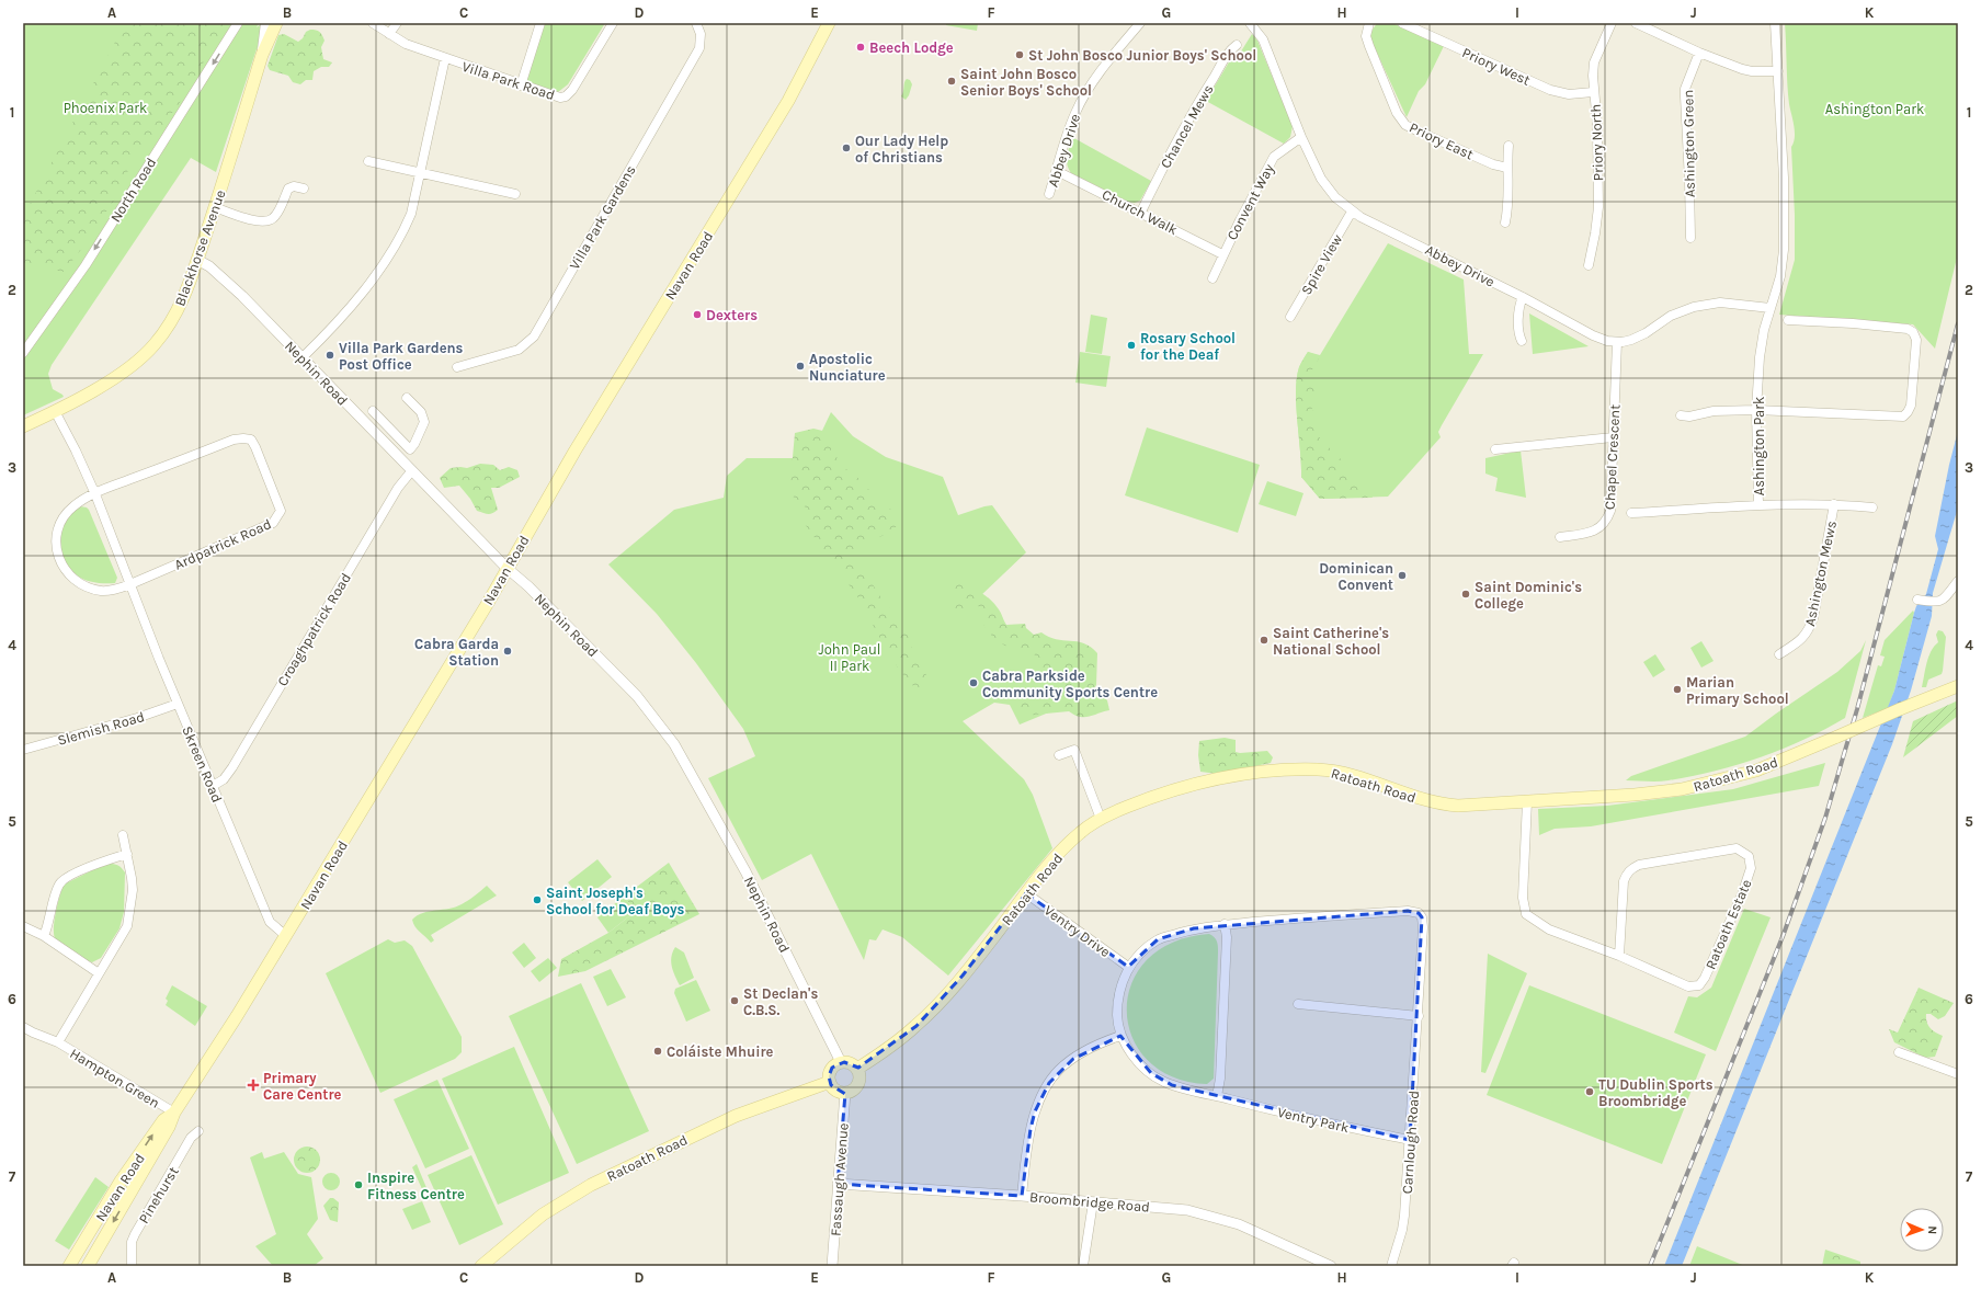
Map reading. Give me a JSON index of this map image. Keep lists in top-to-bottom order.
{
  "streets": {
    "main road": ["Blackhorse Avenue", "Navan Road", "Ratoath Road"],
    "street": [
      "Priory West",
      "Villa Park Road",
      "Chancel Mews",
      "Priory East",
      "Priory North",
      "Ashington Green",
      "Abbey Drive",
      "North Road",
      "Convent Way",
      "Church Walk",
      "Villa Park Gardens",
      "Spire View",
      "Nephin Road",
      "Ashington Park",
      "Chapel Crescent",
      "Ardpatrick Road",
      "Ashington Mews",
      "Croaghpatrick Road",
      "Slemish Road",
      "Skreen Road",
      "Ratoath Estate",
      "Ventry Drive",
      "Hampton Green",
      "Ventry Park",
      "Carnlough Road",
      "Fassaugh Avenue",
      "Pinehurst",
      "Broombridge Road"
    ]
  },
  "crossings": [
    ["Priory West", "Priory North"],
    ["Chancel Mews", "Church Walk"],
    ["Abbey Drive", "Convent Way"],
    ["Abbey Drive", "Church Walk"],
    ["Abbey Drive", "Spire View"],
    ["Abbey Drive", "Ashington Park"],
    ["Abbey Drive", "Chapel Crescent"],
    ["Convent Way", "Church Walk"],
    ["Blackhorse Avenue", "Nephin Road"],
    ["Blackhorse Avenue", "Skreen Road"],
    ["Navan Road", "Nephin Road"],
    ["Navan Road", "Skreen Road"],
    ["Navan Road", "Hampton Green"],
    ["Nephin Road", "Croaghpatrick Road"],
    ["Nephin Road", "Ratoath Road"],
    ["Nephin Road", "Fassaugh Avenue"],
    ["Ardpatrick Road", "Skreen Road"],
    ["Croaghpatrick Road", "Skreen Road"],
    ["Slemish Road", "Skreen Road"],
    ["Ratoath Road", "Ratoath Estate"],
    ["Ratoath Road", "Ventry Drive"],
    ["Ratoath Road", "Fassaugh Avenue"],
    ["Ventry Drive", "Ventry Park"],
    ["Ventry Park", "Carnlough Road"],
    ["Fassaugh Avenue", "Broombridge Road"]
  ],
  "one_way": ["North Road"],
  "parks": ["Phoenix Park", "Ashington Park", "John Paul II Park"],
  "places": {
    "other": [
      "Beech Lodge",
      "St John Bosco Junior Boys' School",
      "Saint John Bosco Senior Boys' School",
      "Our Lady Help of Christians",
      "Dexters",
      "Rosary School for the Deaf",
      "Villa Park Gardens Post Office",
      "Apostolic Nunciature",
      "Dominican Convent",
      "Saint Dominic's College",
      "Saint Catherine's National School",
      "Cabra Garda Station",
      "Cabra Parkside Community Sports Centre",
      "Marian Primary School",
      "Saint Joseph's School for Deaf Boys",
      "St Declan's C.B.S.",
      "Coláiste Mhuire",
      "TU Dublin Sports Broombridge",
      "Inspire Fitness Centre"
    ],
    "health": ["Primary Care Centre"]
  },
  "north": "right",
  "grid": {
    "columns": [
      "A",
      "B",
      "C",
      "D",
      "E",
      "F",
      "G",
      "H",
      "I",
      "J",
      "K"
    ],
    "rows": [
      "1",
      "2",
      "3",
      "4",
      "5",
      "6",
      "7"
    ]
  }
}
